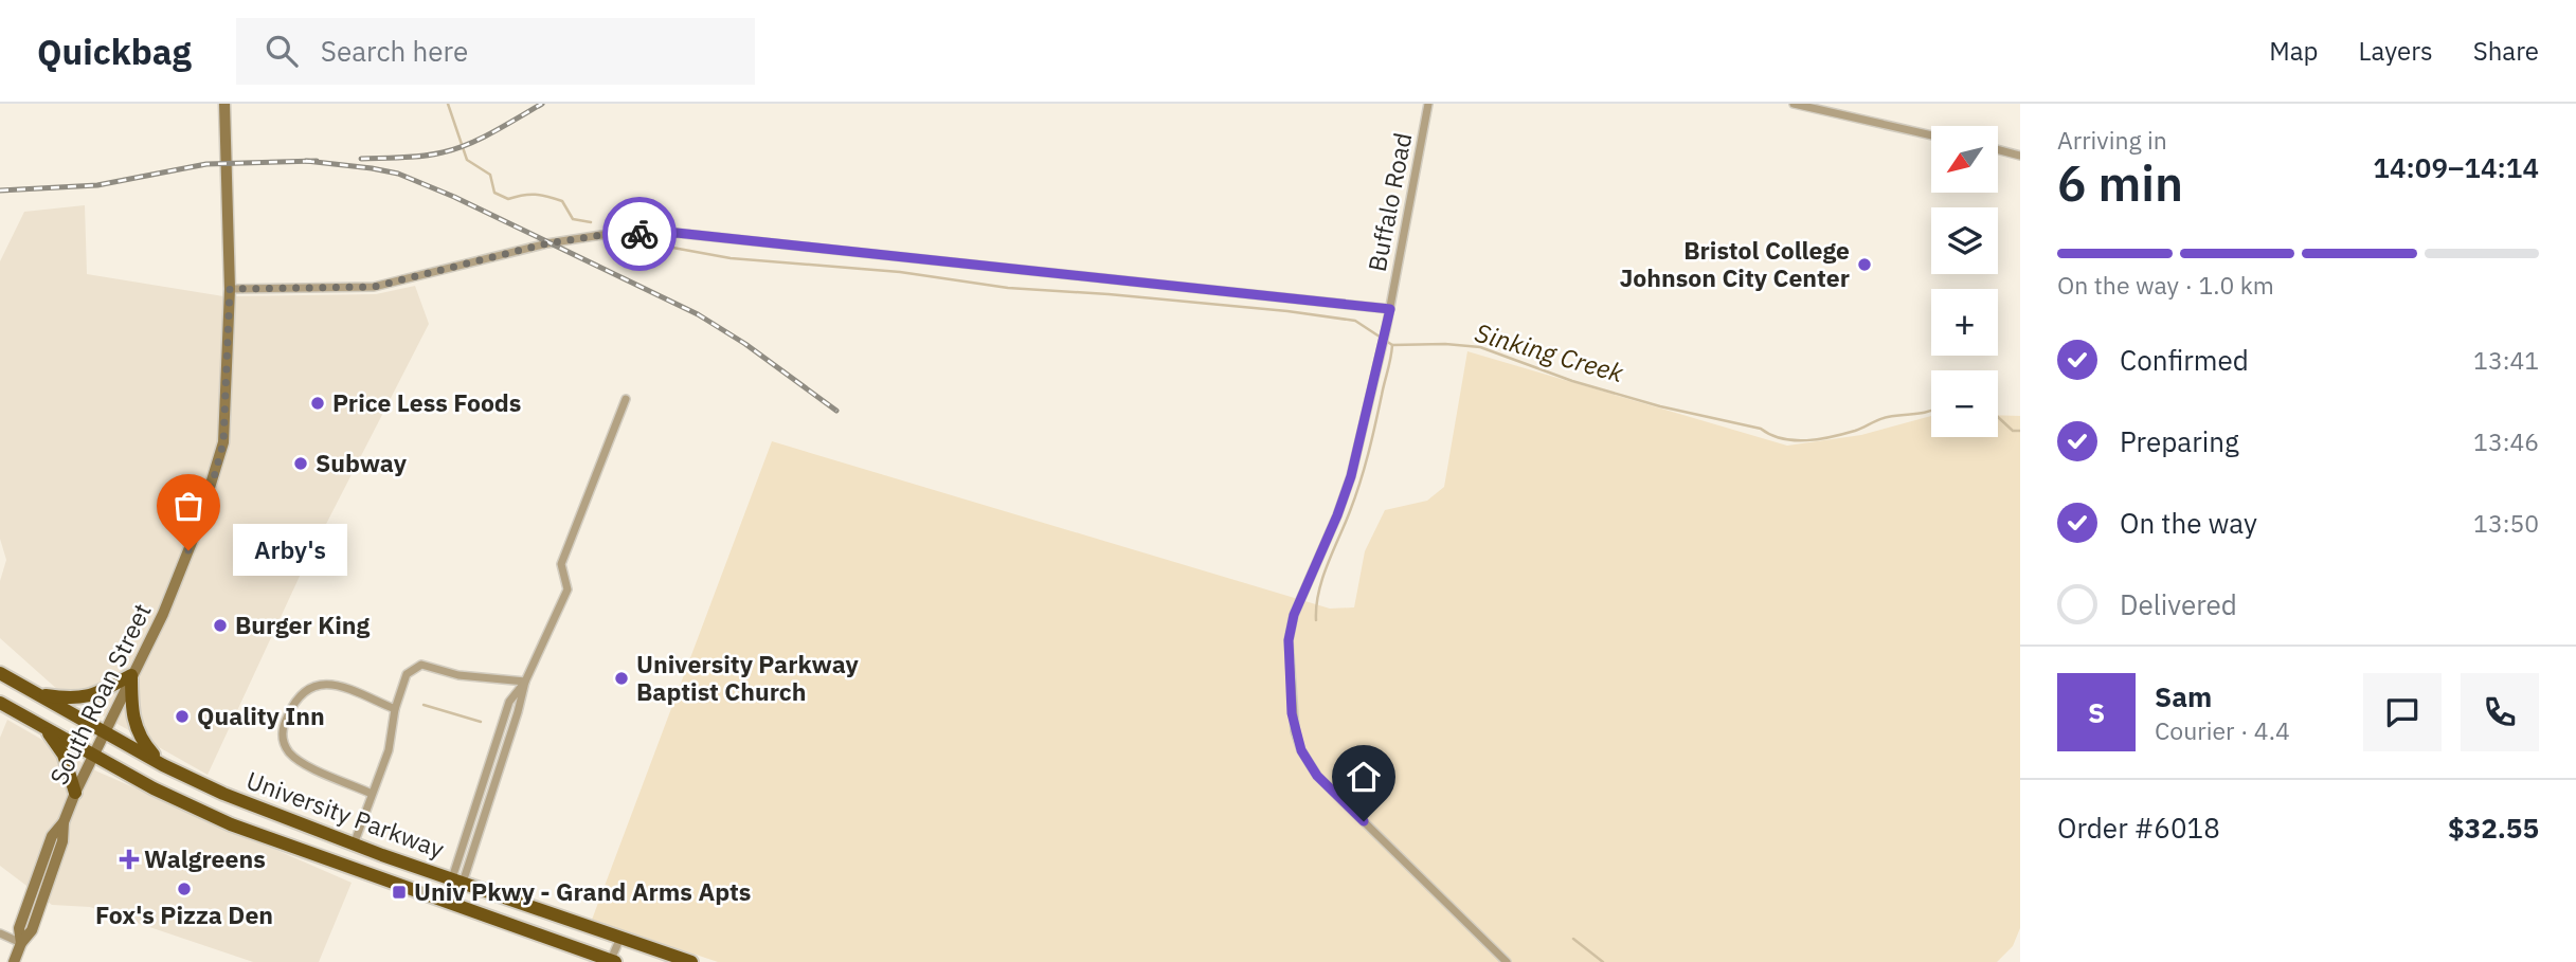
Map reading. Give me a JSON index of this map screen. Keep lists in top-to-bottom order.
{
  "streets": {
    "highway": ["University Parkway"],
    "main road": ["South Roan Street"],
    "street": ["Buffalo Road"]
  },
  "crossings": [
    ["South Roan Street", "University Parkway"]
  ],
  "water": ["Sinking Creek"],
  "places": {
    "other": [
      "Bristol College Johnson City Center",
      "Price Less Foods",
      "Subway",
      "Arby's",
      "Burger King",
      "University Parkway Baptist Church",
      "Quality Inn",
      "Fox's Pizza Den"
    ],
    "health": ["Walgreens"],
    "transit": ["Univ Pkwy - Grand Arms Apts"]
  },
  "north": "bottom left",
  "page": {
    "header": "Quickbag",
    "search": "Search here",
    "nav": ["Map", "Layers", "Share"],
    "heading": ["6 min", "Arriving in", "14:09–14:14"],
    "panel": [
      "Sam",
      "Courier · 4.4",
      "Order #6018",
      "$32.55"
    ],
    "map_buttons": ["+", "−"],
    "bar": "On the way · 1.0 km",
    "list": [
      ["Confirmed", "13:41"],
      ["Preparing", "13:46"],
      ["On the way", "13:50"],
      "Delivered"
    ],
    "bubble": "Arby's",
    "round": "S"
  }
}
